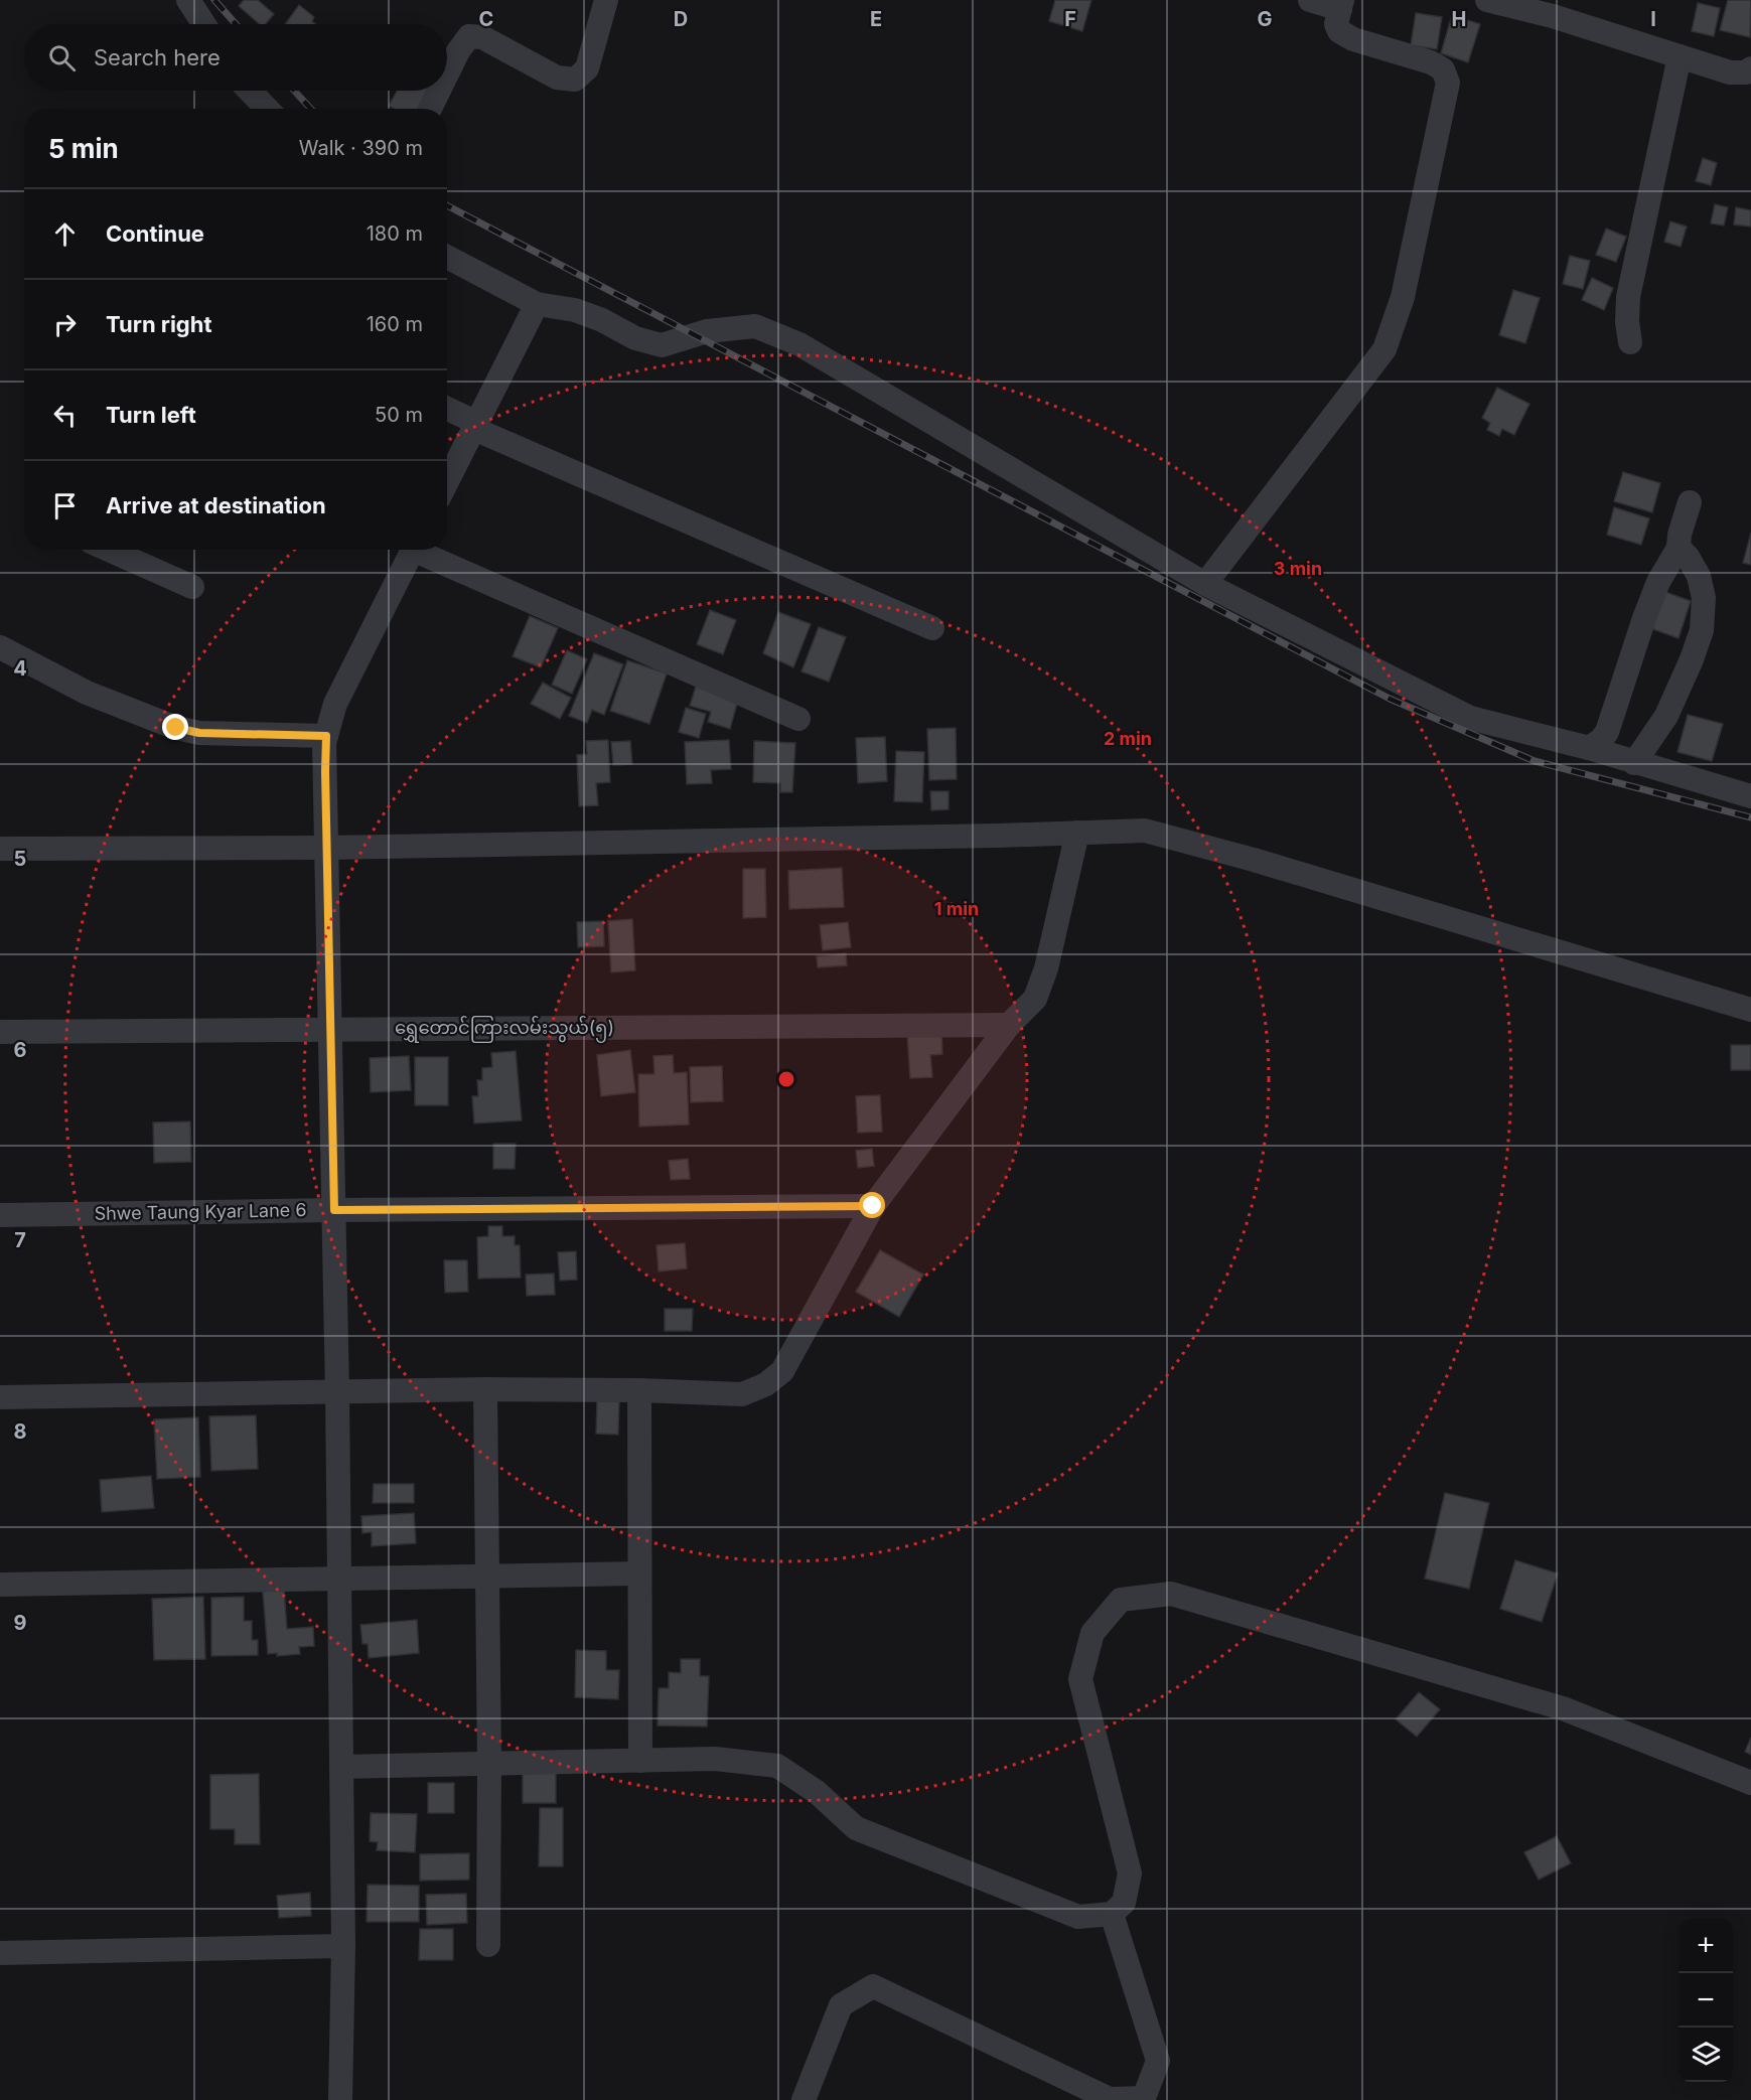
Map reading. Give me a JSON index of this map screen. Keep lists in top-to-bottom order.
{
  "streets": {
    "street": ["ရွှေတောင်ကြားလမ်းသွယ်(၅)", "Shwe Taung Kyar Lane 6"]
  },
  "page": {
    "search": "Search here",
    "heading": ["5 min", "Walk · 390 m"],
    "list": [
      ["Continue", "180 m"],
      ["Turn right", "160 m"],
      ["Turn left", "50 m"],
      "Arrive at destination"
    ],
    "map_buttons": ["+", "−"]
  },
  "grid": {
    "columns": [
      "C",
      "D",
      "E",
      "F",
      "G",
      "H",
      "I"
    ],
    "rows": [
      "4",
      "5",
      "6",
      "7",
      "8",
      "9"
    ]
  },
  "rings": ["3 min", "2 min", "1 min"]
}
